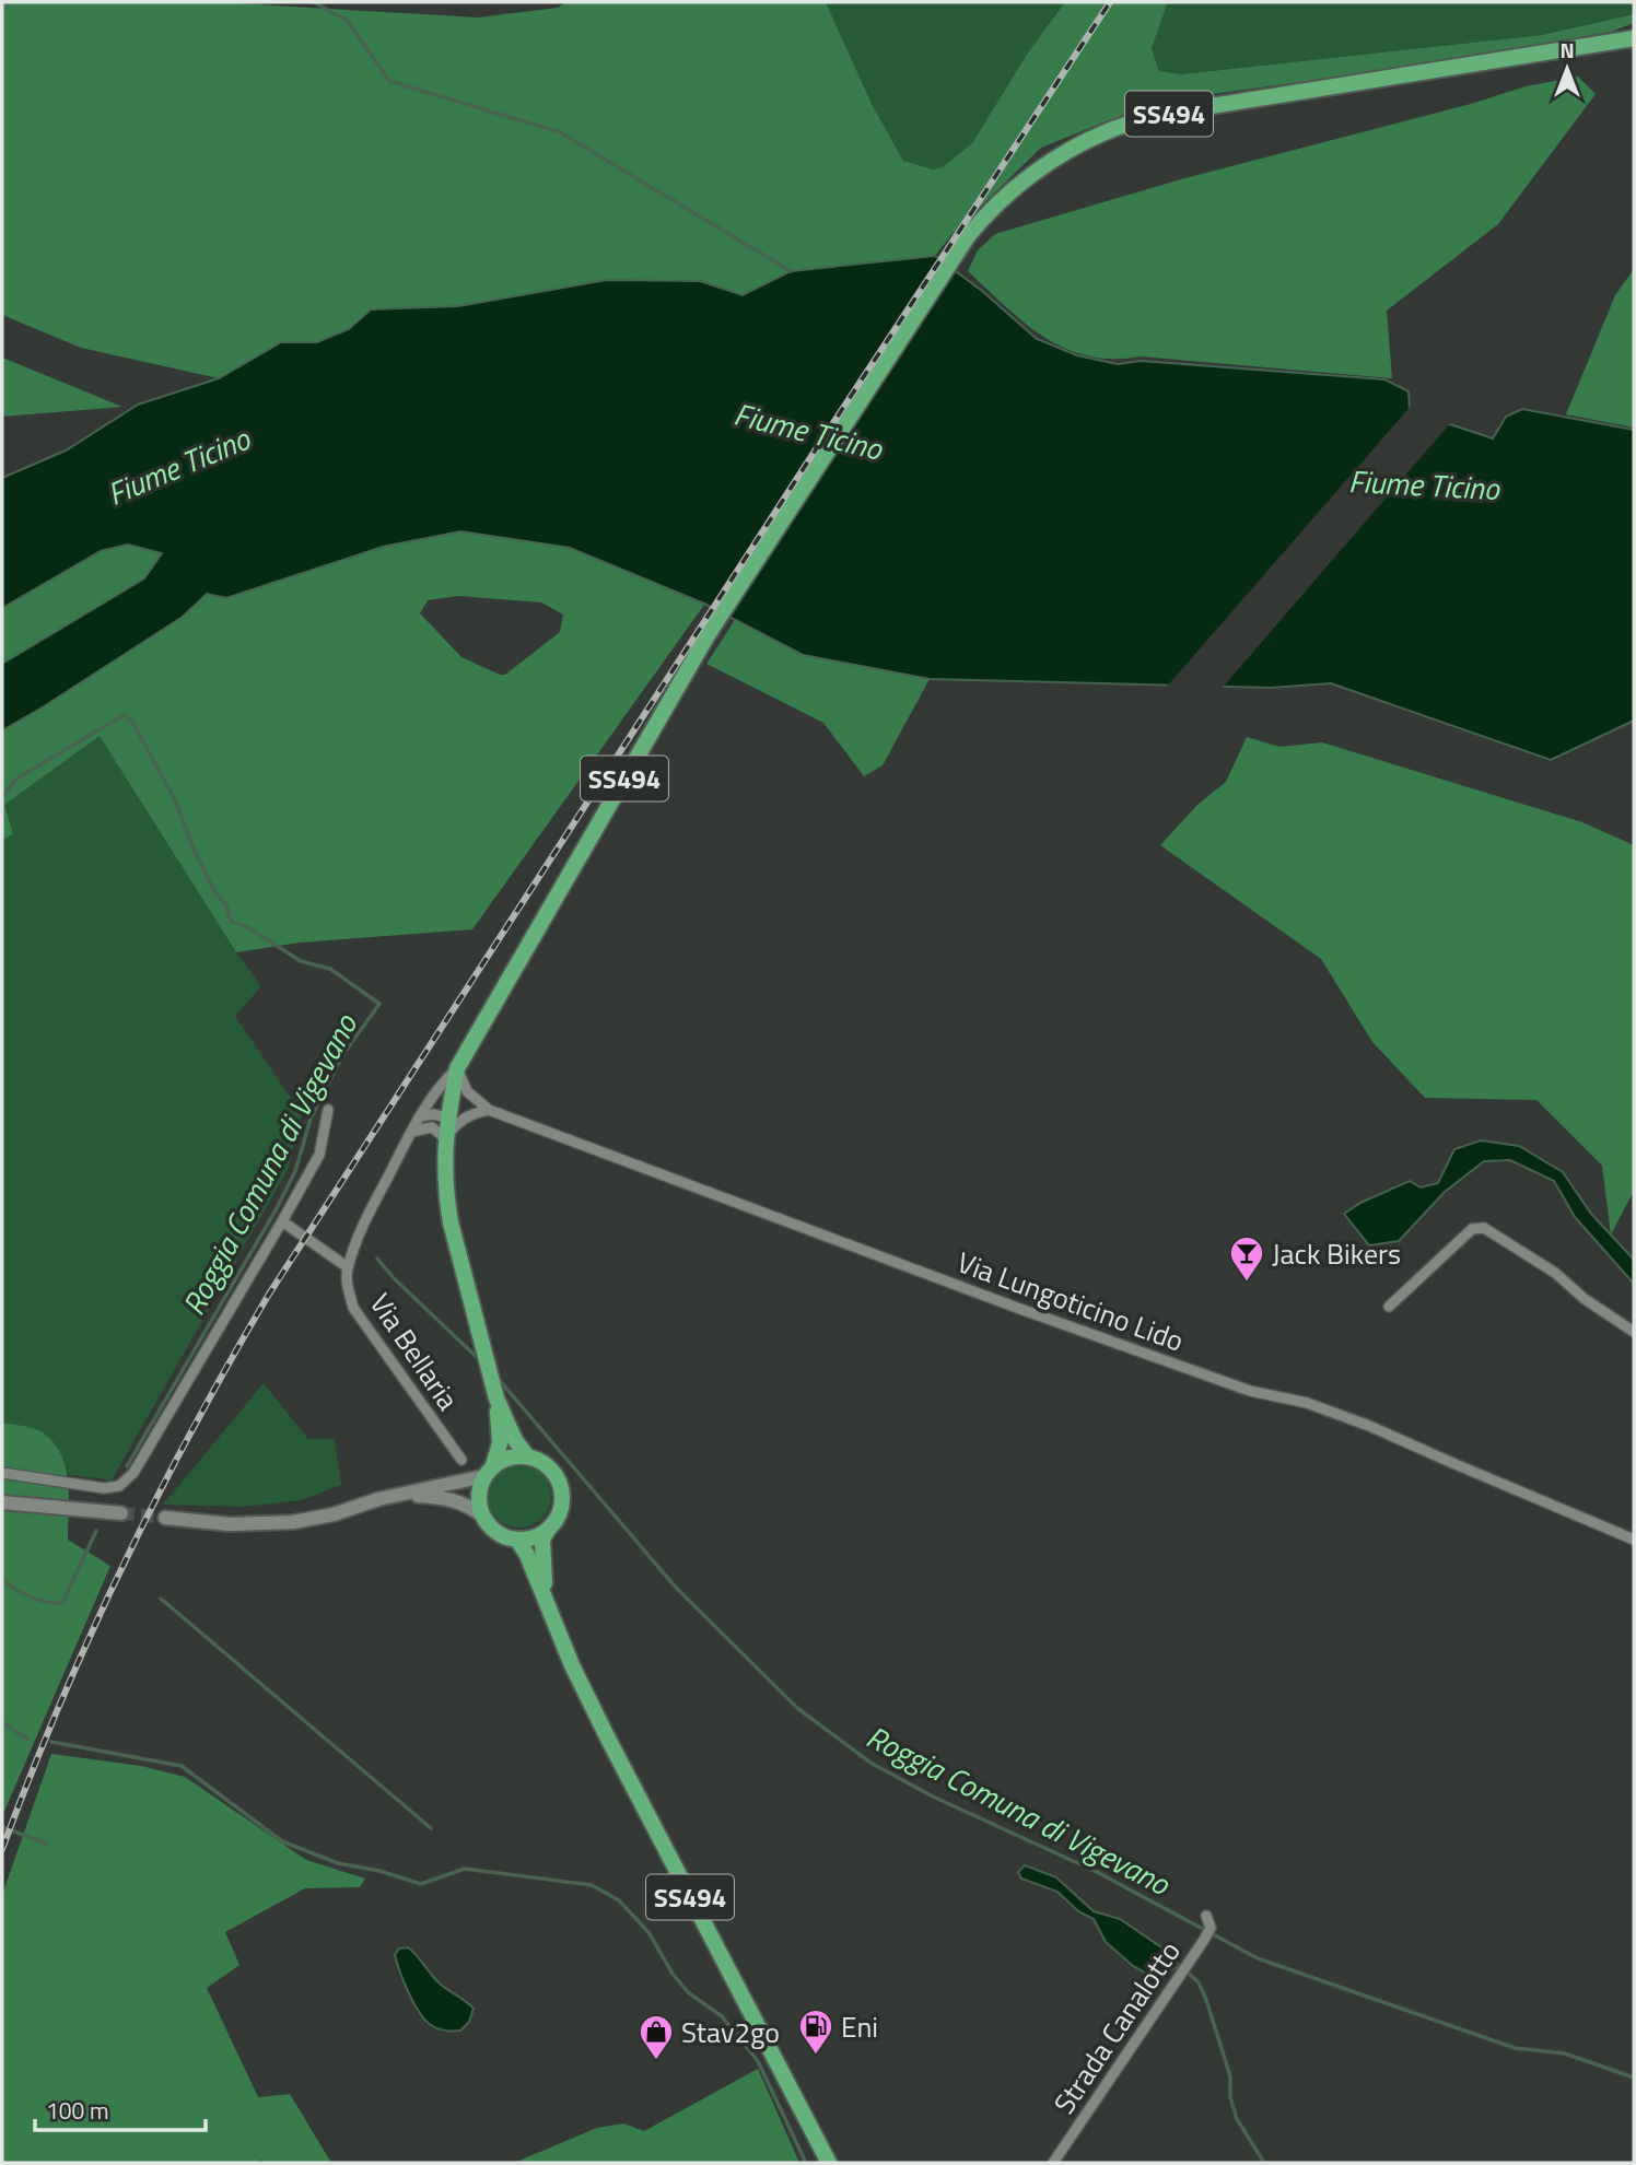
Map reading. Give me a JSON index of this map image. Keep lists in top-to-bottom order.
{
  "streets": {
    "main road": ["SS494"],
    "street": ["Via Lungoticino Lido", "Via Bellaria", "Strada Canalotto"]
  },
  "crossings": [
    ["SS494", "Via Bellaria"]
  ],
  "water": ["Fiume Ticino", "Roggia Comuna di Vigevano"],
  "places": {
    "bar": ["Jack Bikers"],
    "fuel station": ["Eni"],
    "shop": ["Stav2go"]
  },
  "scale_bar": "100 m",
  "north": "top"
}
